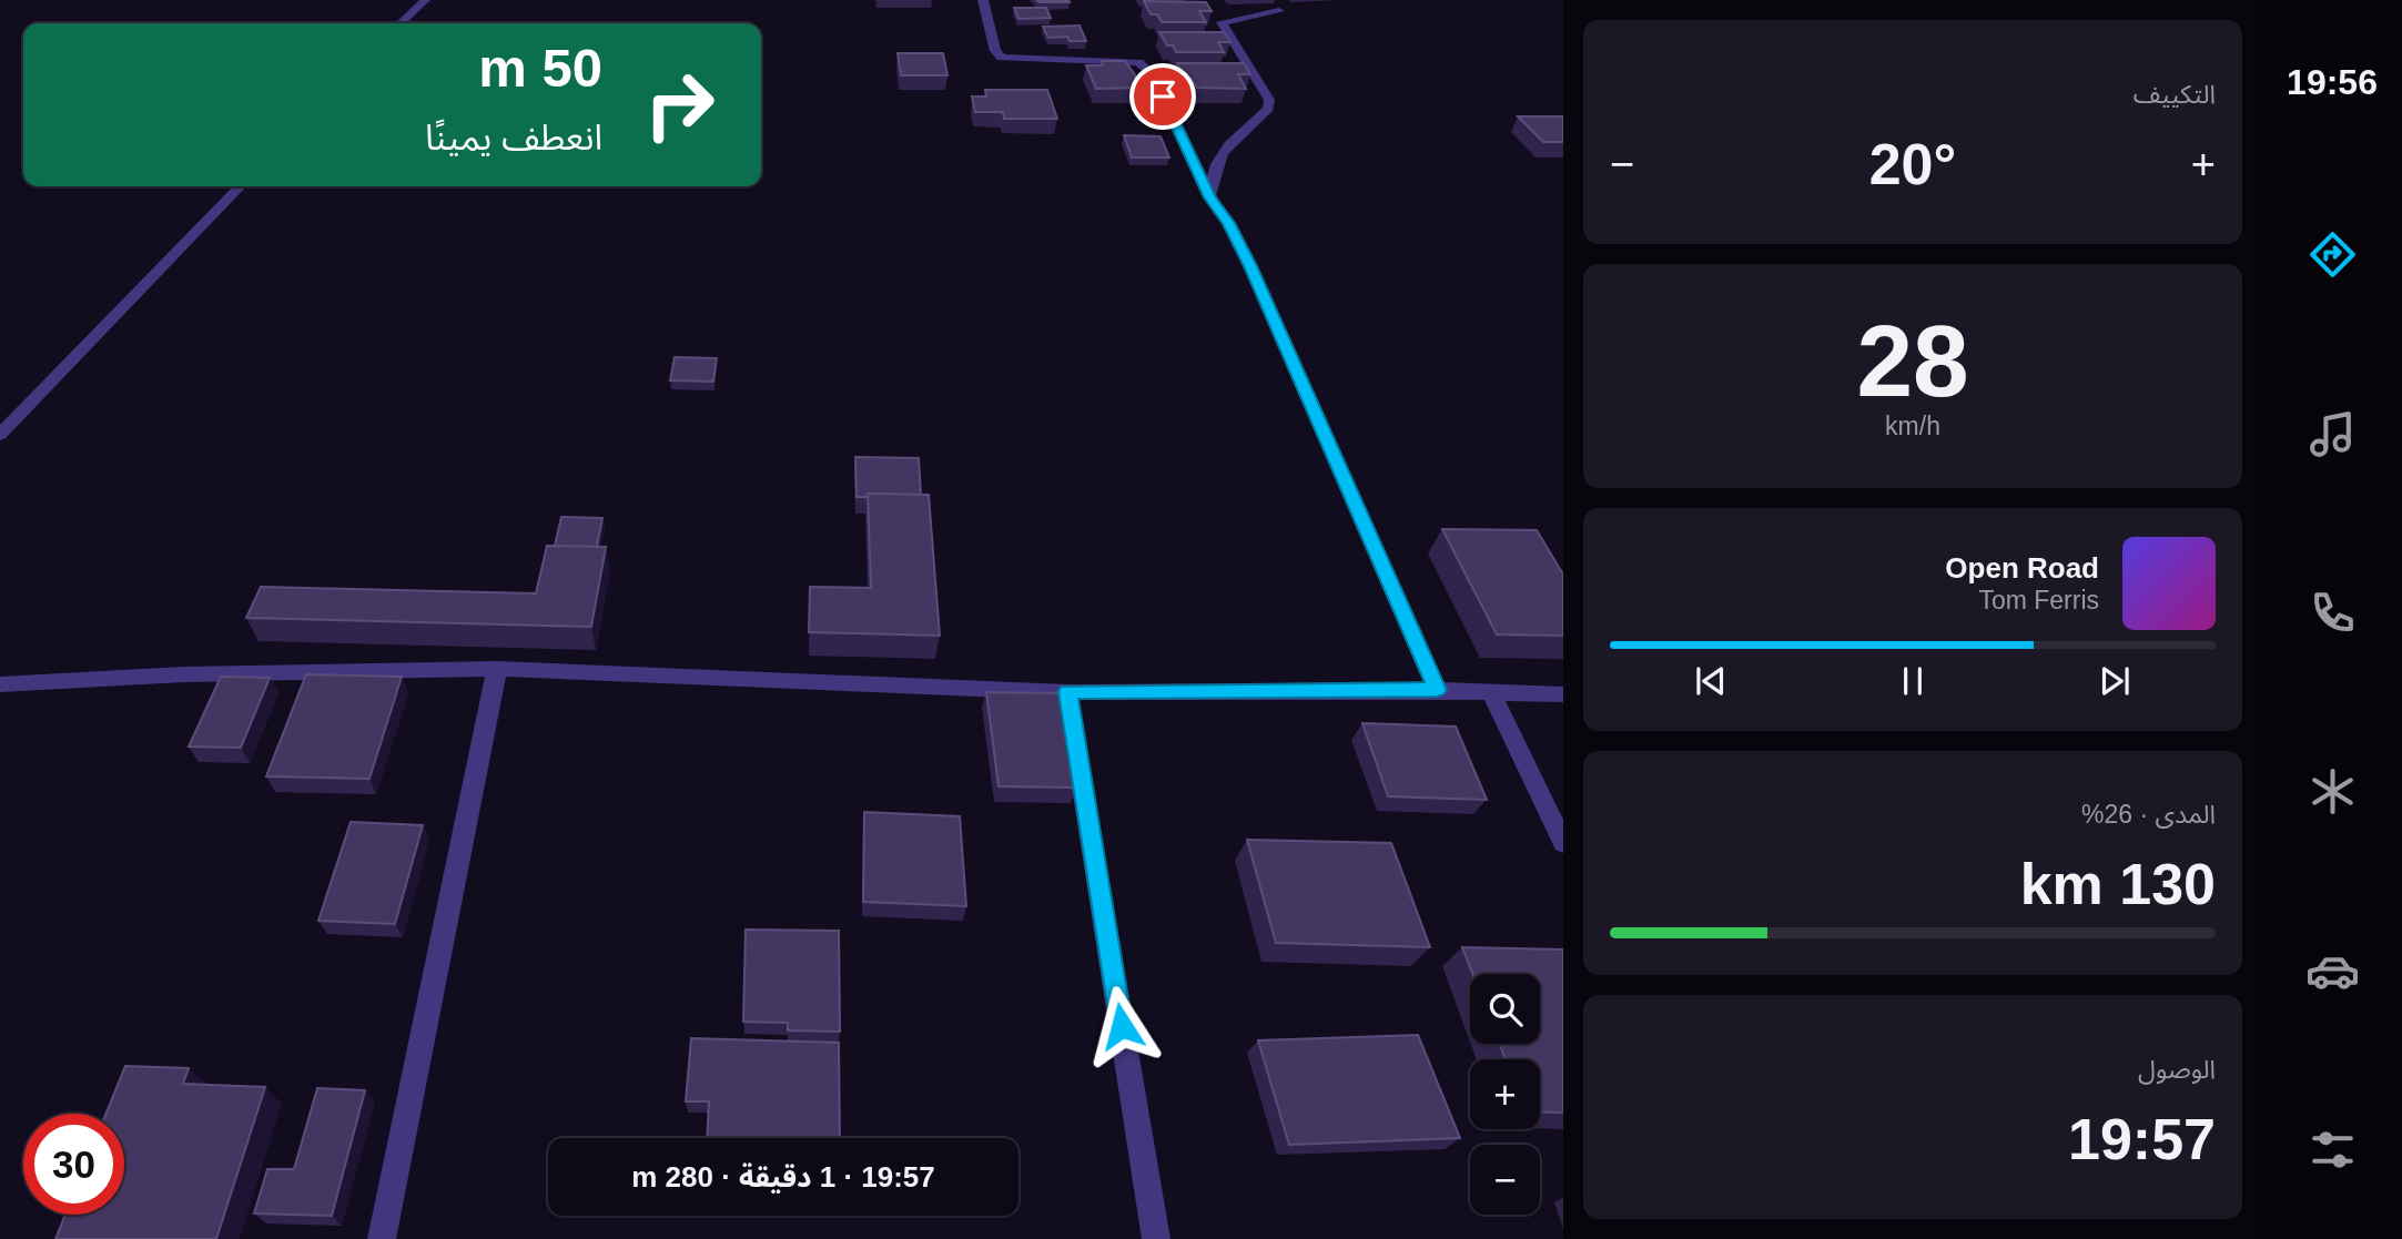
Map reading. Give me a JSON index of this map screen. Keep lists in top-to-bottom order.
{
  "page": {
    "tabs": "19:56",
    "tile": [
      "التكييف",
      ["28", "km/h"],
      ["المدى · 26%", "130 km"],
      ["الوصول", "19:57"]
    ],
    "turn": ["50 m", "انعطف يمينًا"],
    "heat": ["−", "20°", "+"],
    "song": ["Open Road", "Tom Ferris"],
    "map_buttons": ["+", "−"],
    "limit": "30",
    "trip": "19:57 · 1 دقيقة · 280 m"
  }
}
